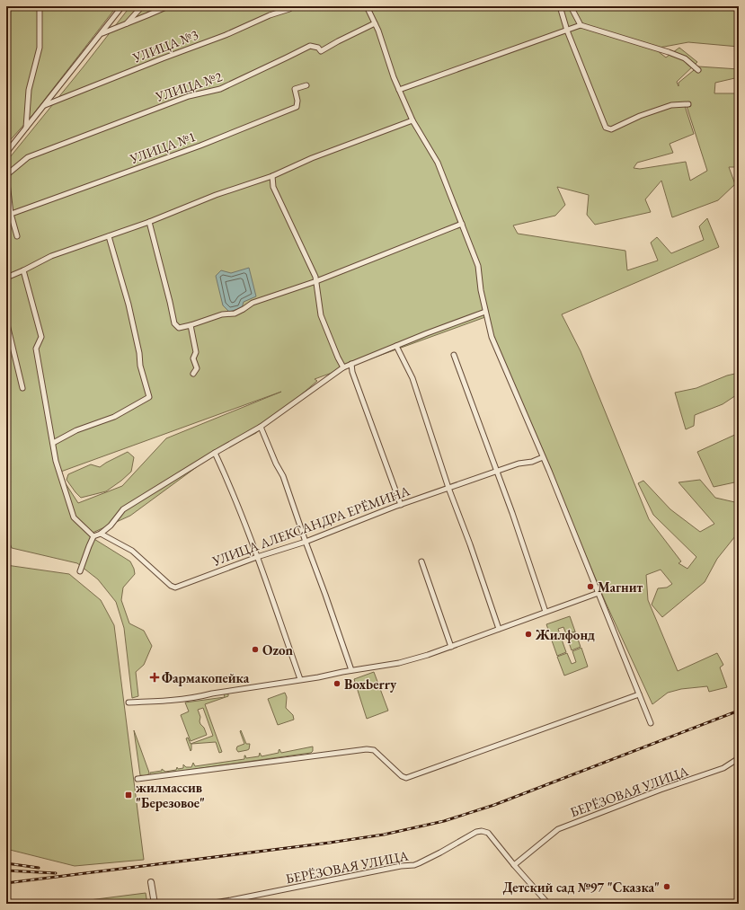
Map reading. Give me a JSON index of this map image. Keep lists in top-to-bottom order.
{
  "streets": {
    "street": [
      "УЛИЦА №3",
      "УЛИЦА №2",
      "УЛИЦА №1",
      "УЛИЦА АЛЕКСАНДРА ЕРЁМИНА",
      "БЕРЁЗОВАЯ УЛИЦА"
    ]
  },
  "places": {
    "other": [
      "Магнит",
      "Жилфонд",
      "Ozon",
      "Boxberry",
      "Детский сад №97 \"Сказка\""
    ],
    "health": ["Фармакопейка"],
    "transit": ["жилмассив \"Березовое\""]
  }
}
